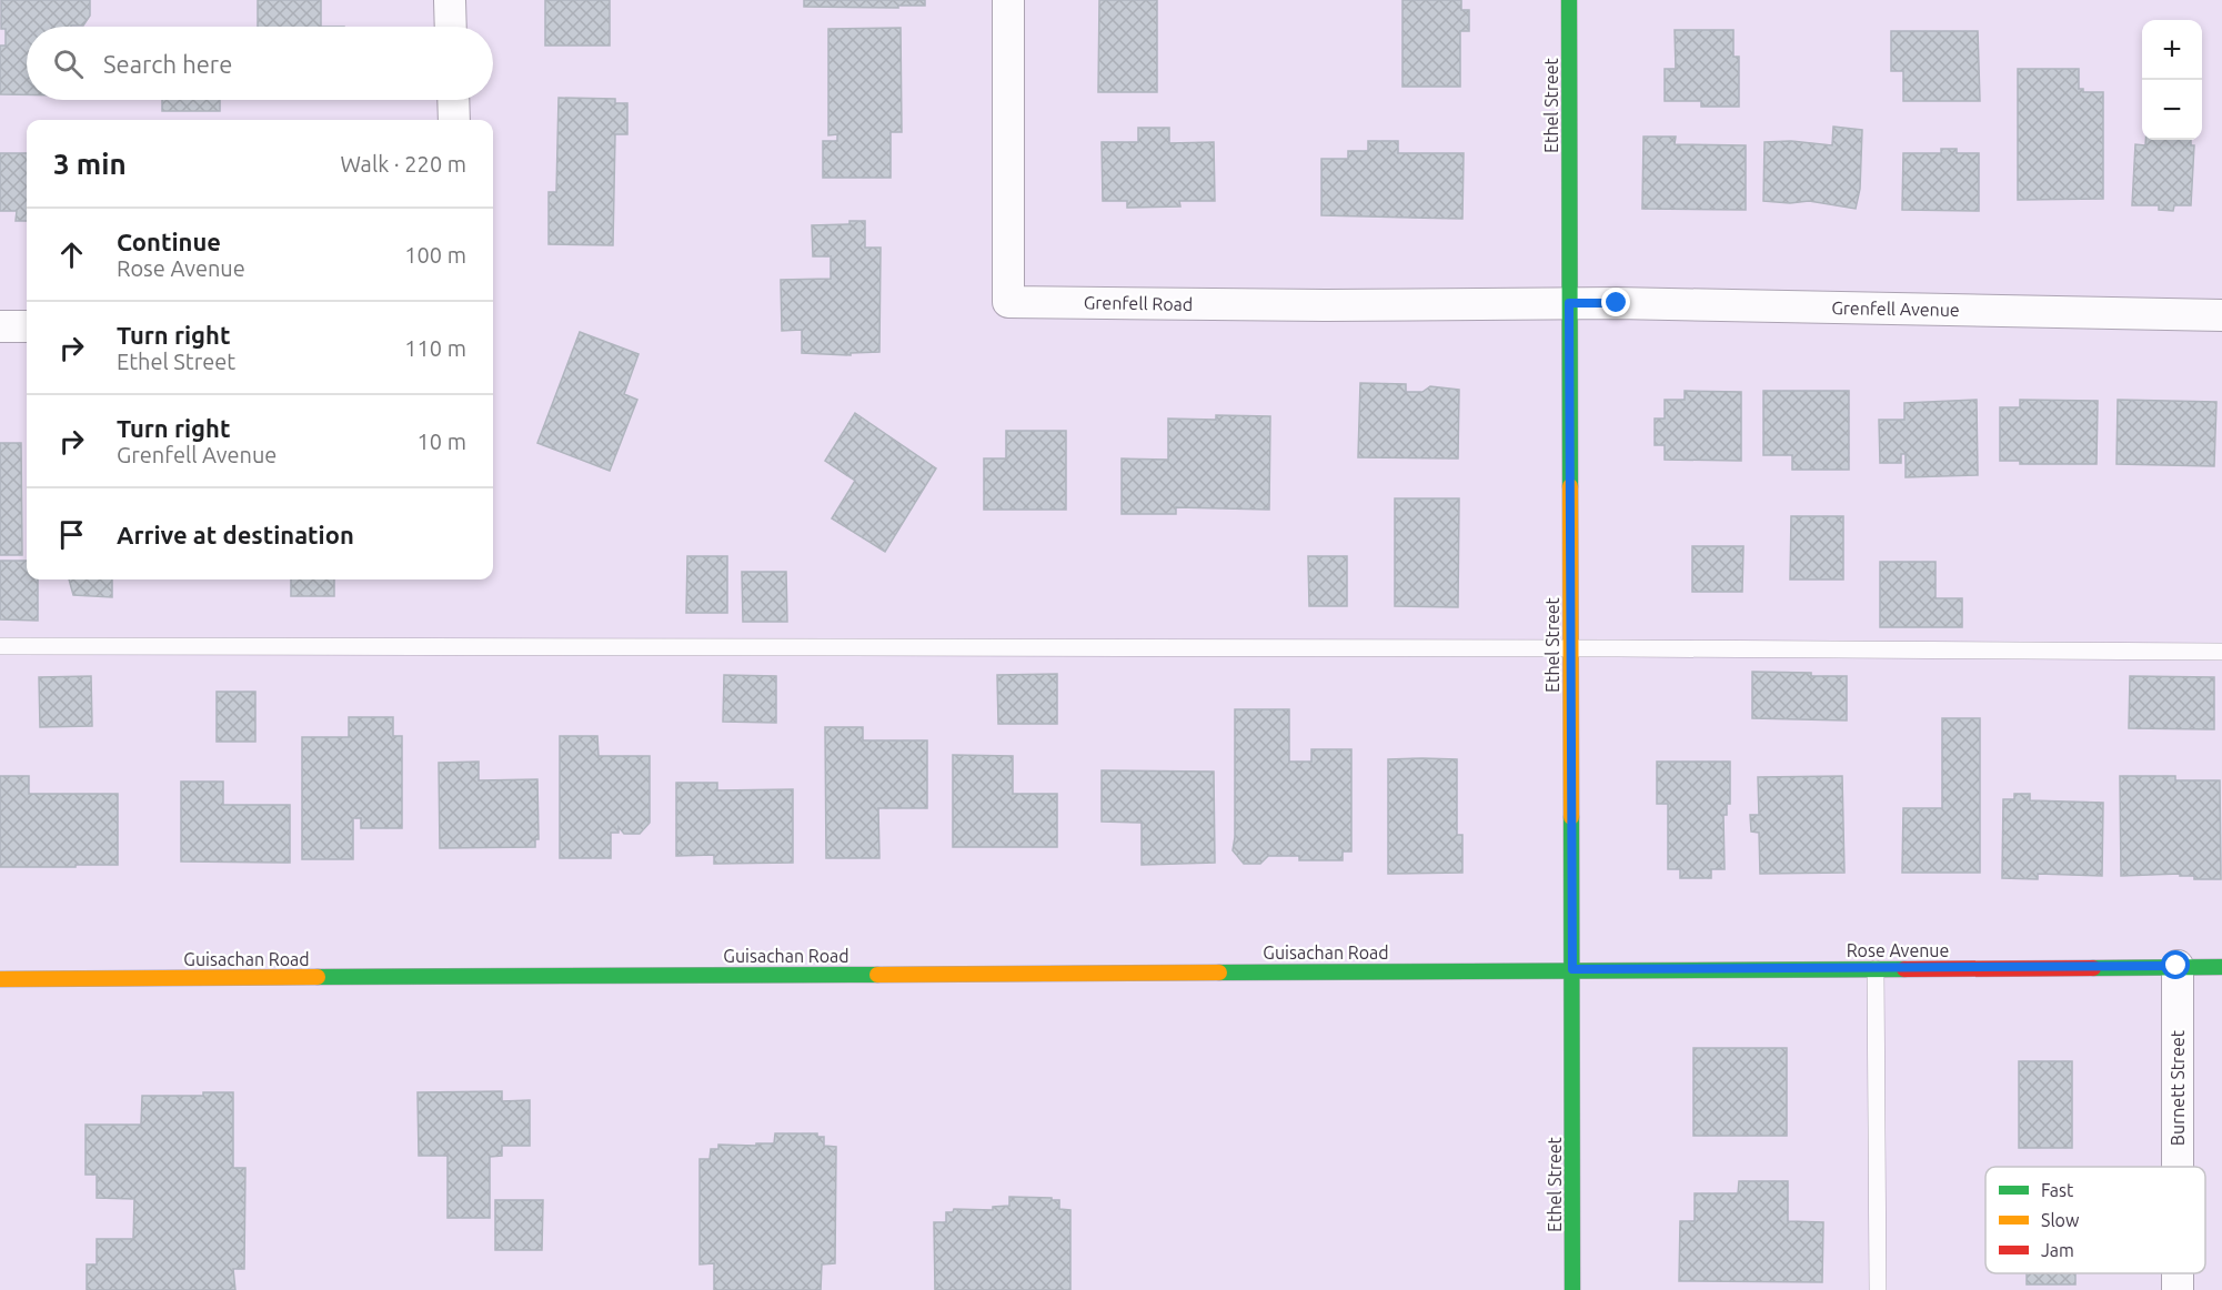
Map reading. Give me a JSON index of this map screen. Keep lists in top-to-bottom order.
{
  "streets": {
    "street": [
      "Ethel Street",
      "Grenfell Road",
      "Grenfell Avenue",
      "Rose Avenue",
      "Guisachan Road",
      "Burnett Street"
    ]
  },
  "crossings": [
    ["Ethel Street", "Grenfell Road"],
    ["Ethel Street", "Grenfell Avenue"],
    ["Ethel Street", "Rose Avenue"],
    ["Ethel Street", "Guisachan Road"],
    ["Grenfell Road", "Grenfell Avenue"],
    ["Rose Avenue", "Guisachan Road"],
    ["Rose Avenue", "Burnett Street"]
  ],
  "legend": ["Fast", "Slow", "Jam"],
  "page": {
    "map_buttons": ["+", "−"],
    "search": "Search here",
    "heading": ["3 min", "Walk · 220 m"],
    "list": [
      ["Continue", "Rose Avenue", "100 m"],
      ["Turn right", "Ethel Street", "110 m"],
      ["Turn right", "Grenfell Avenue", "10 m"],
      "Arrive at destination"
    ]
  }
}
